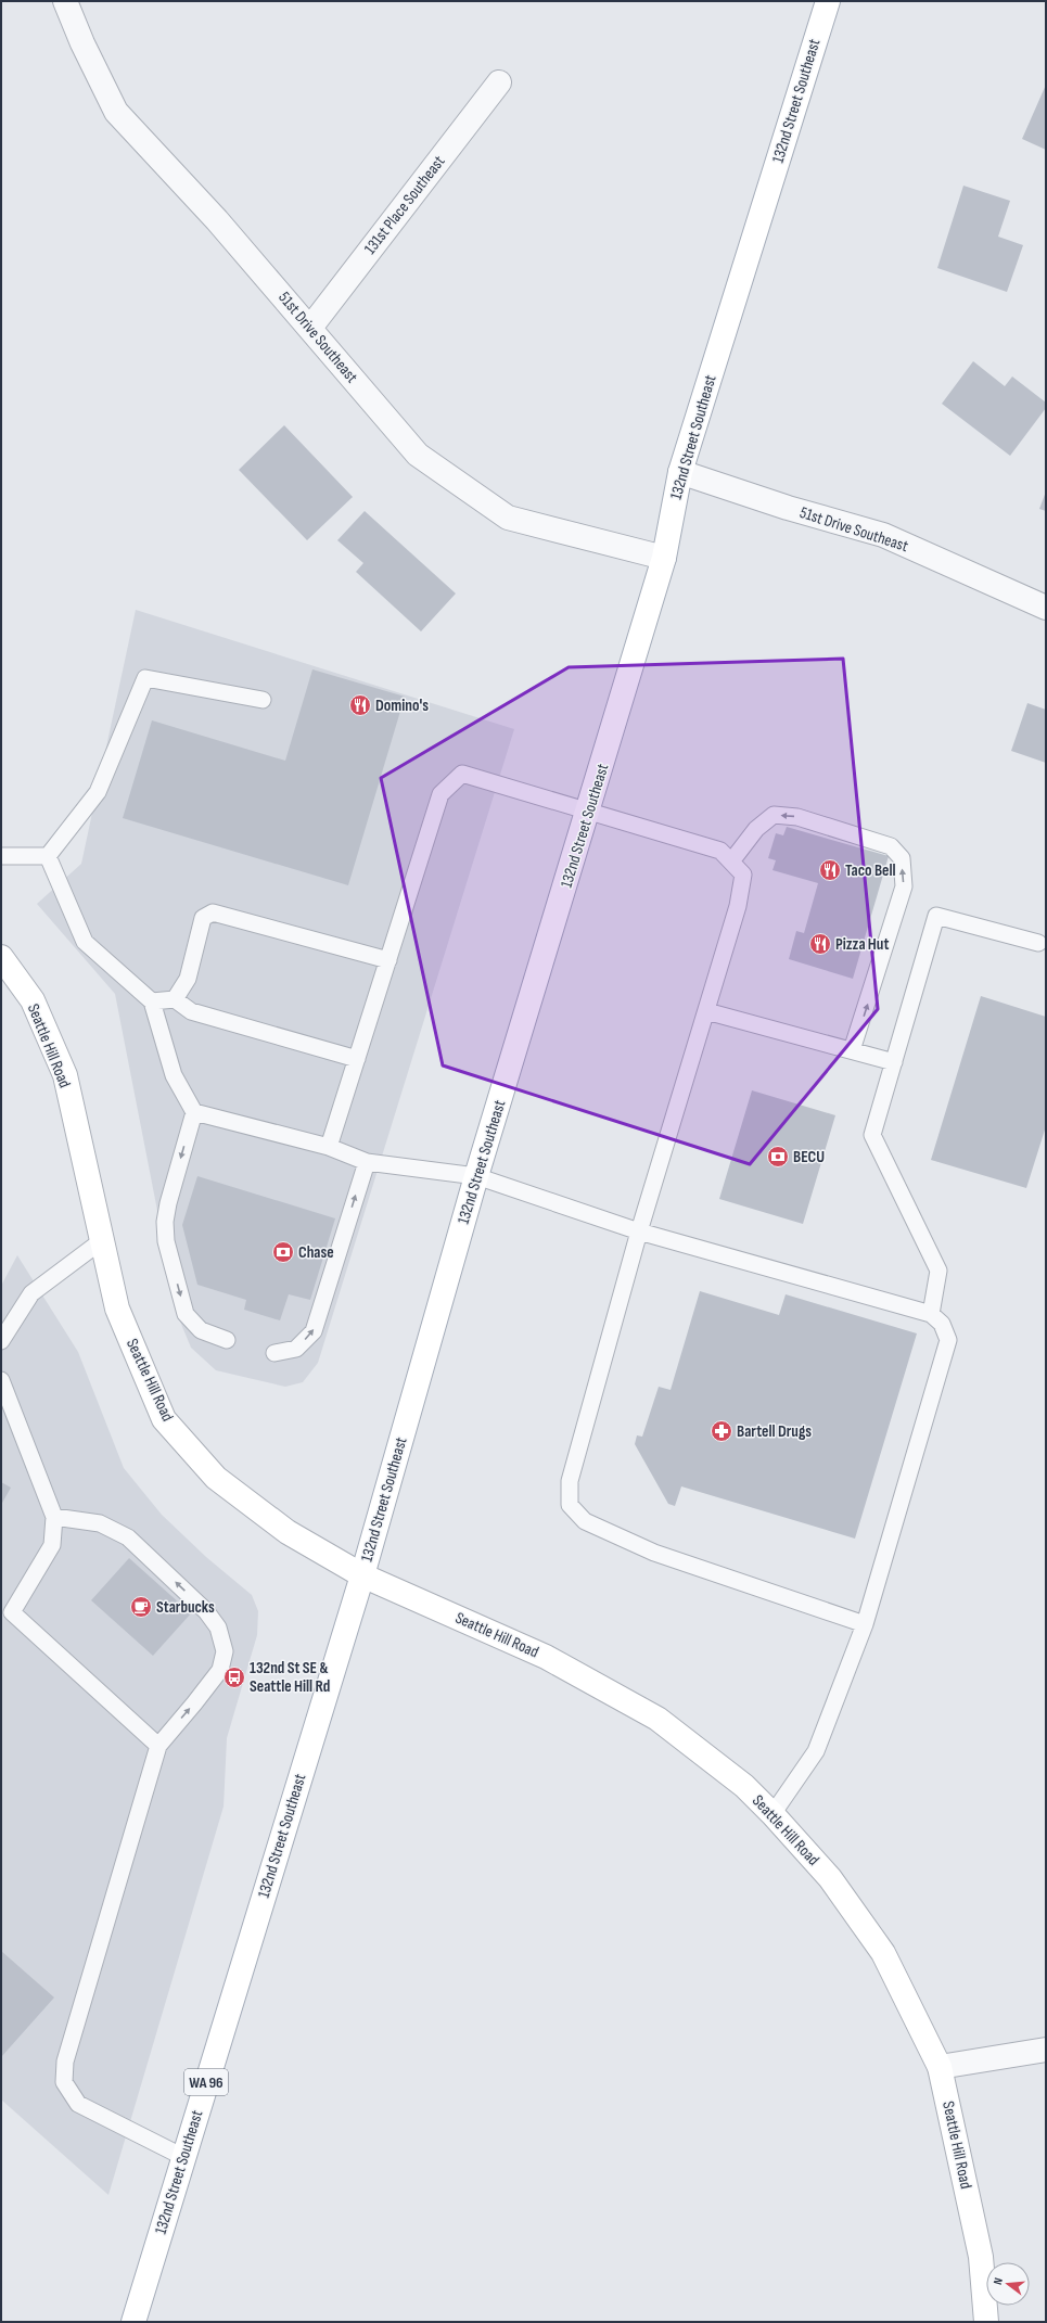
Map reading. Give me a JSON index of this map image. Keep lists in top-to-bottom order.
{
  "streets": {
    "main road": ["132nd Street Southeast", "Seattle Hill Road", "WA 96"],
    "street": ["131st Place Southeast", "51st Drive Southeast"]
  },
  "crossings": [
    ["132nd Street Southeast", "51st Drive Southeast"],
    ["132nd Street Southeast", "Seattle Hill Road"],
    ["131st Place Southeast", "51st Drive Southeast"]
  ],
  "places": {
    "restaurant": ["Domino's", "Taco Bell", "Pizza Hut"],
    "bank": ["BECU", "Chase"],
    "pharmacy": ["Bartell Drugs"],
    "cafe": ["Starbucks"],
    "bus stop": ["132nd St SE & Seattle Hill Rd"]
  },
  "north": "left"
}
